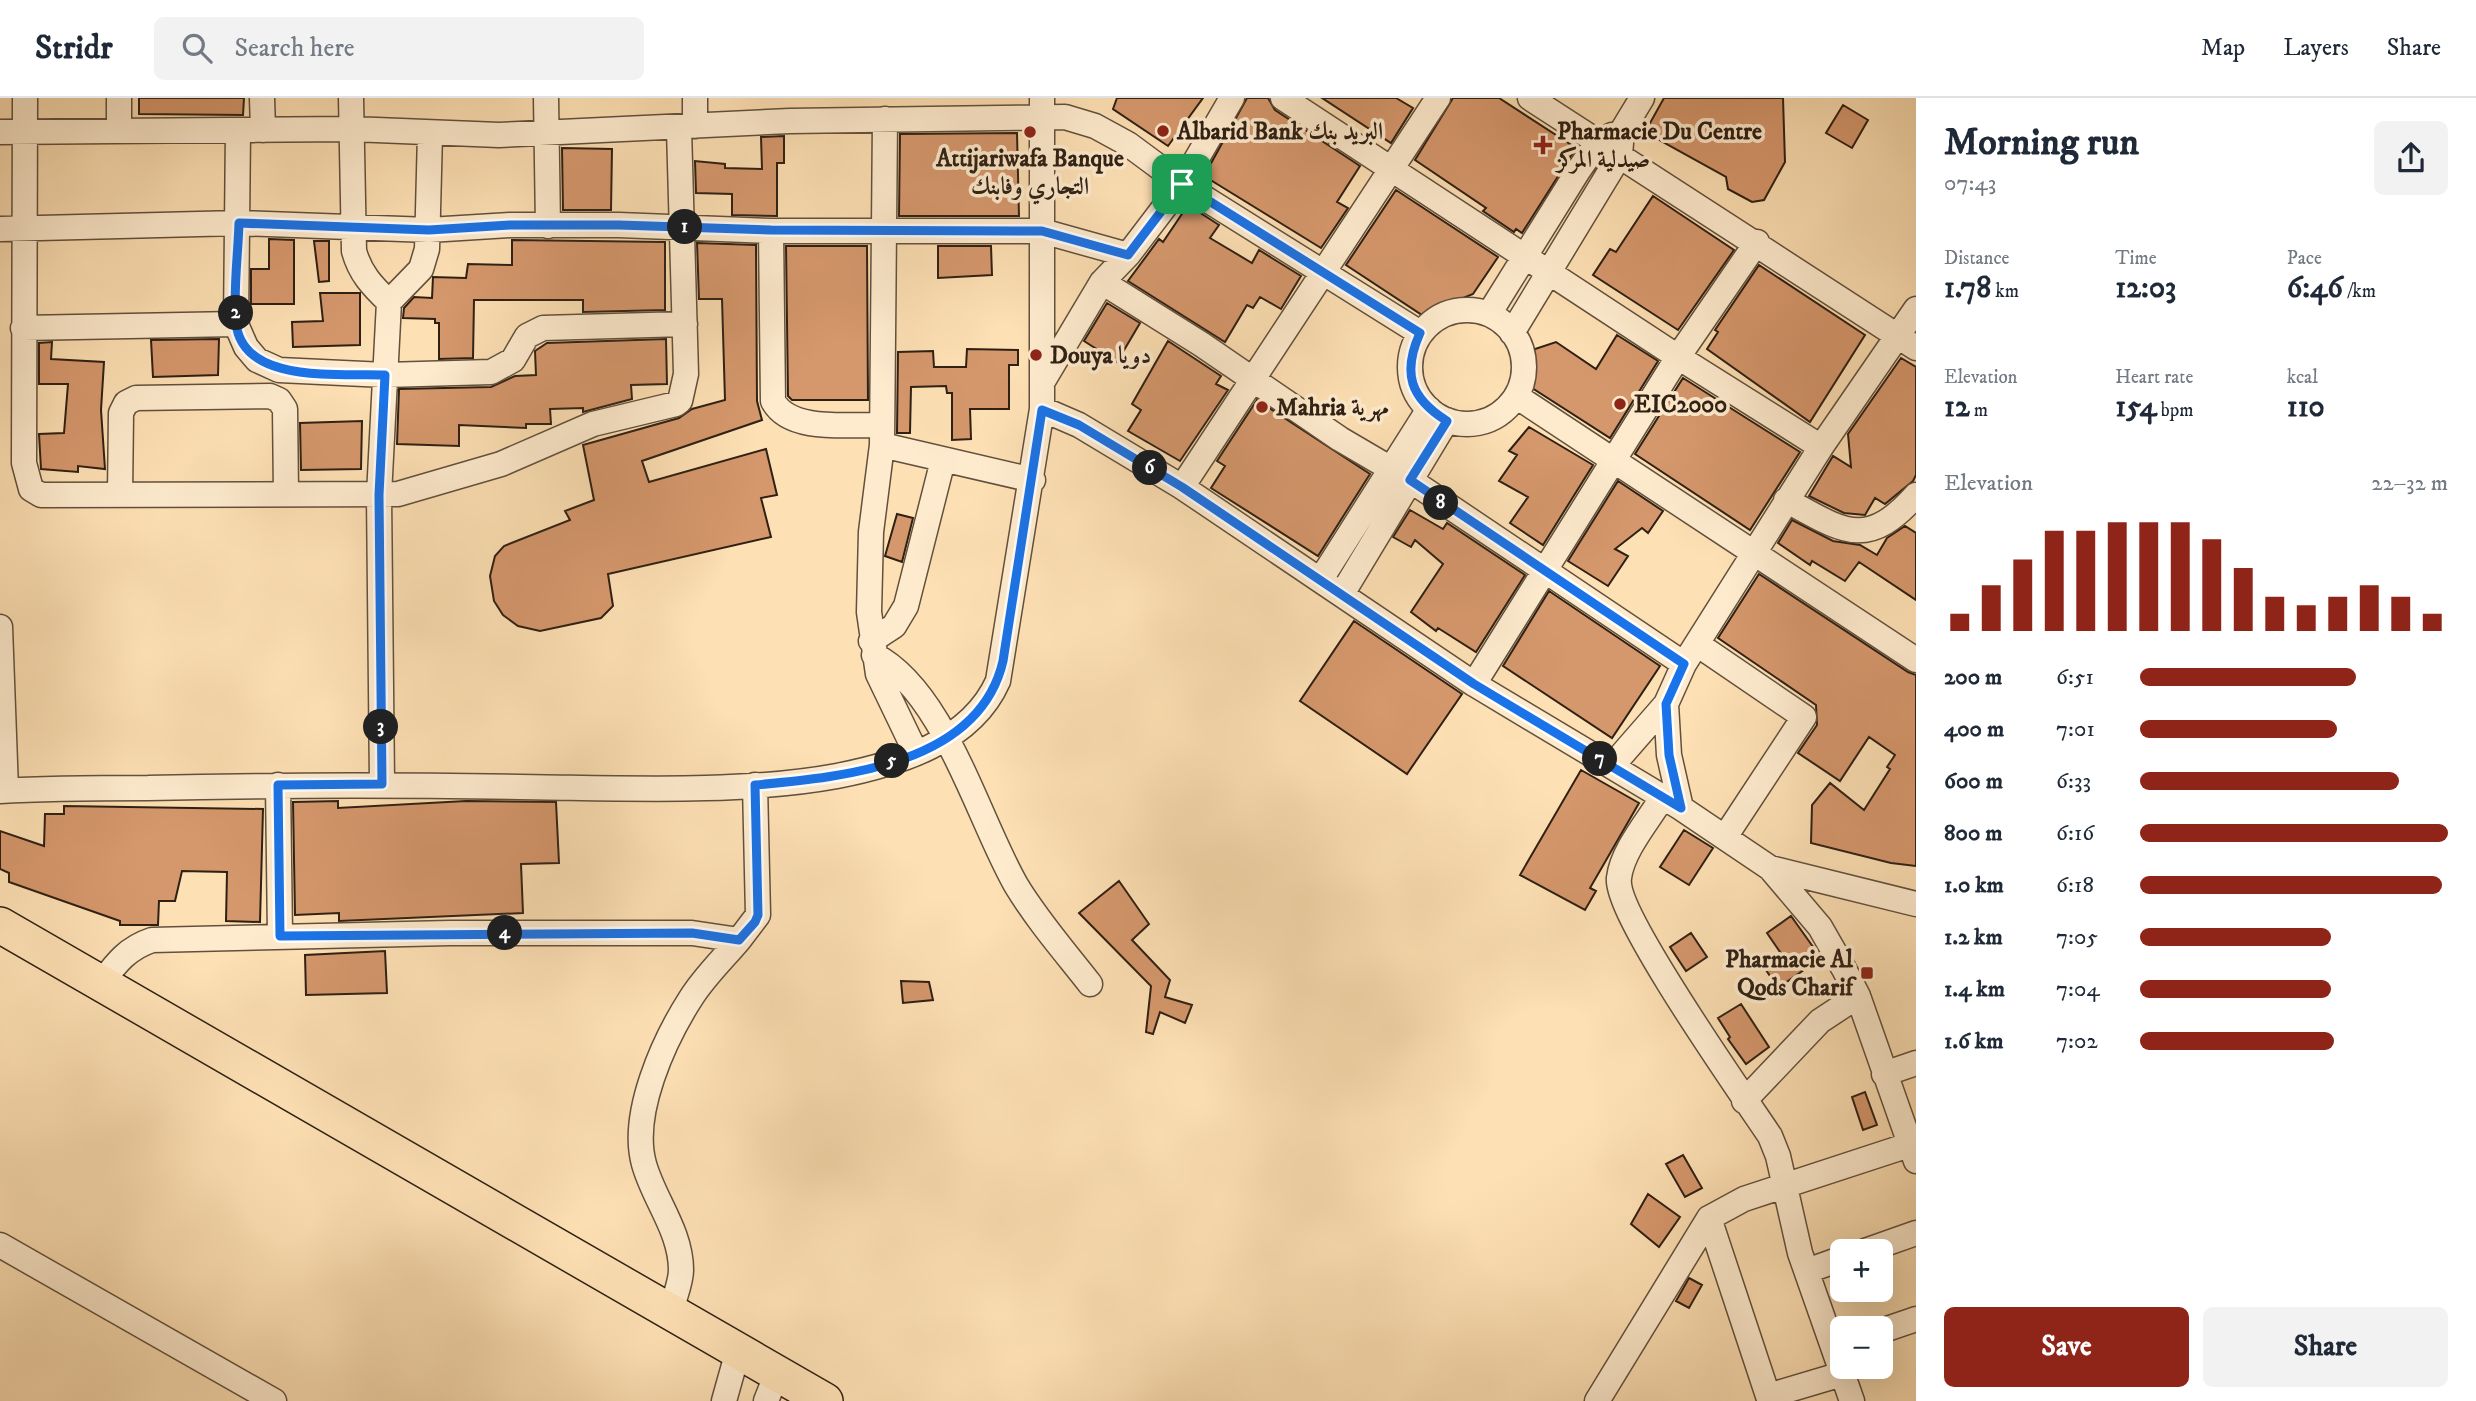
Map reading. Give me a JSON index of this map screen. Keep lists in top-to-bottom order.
{
  "places": {
    "other": [
      "Albarid Bank البريد بنك",
      "Attijariwafa Banque التجاري وفابنك",
      "Douya دويا",
      "EIC2000",
      "Mahria مهرية"
    ],
    "health": ["Pharmacie Du Centre صيدلية المركز"],
    "transit": ["Pharmacie Al Qods Charif"]
  },
  "page": {
    "header": "Stridr",
    "search": "Search here",
    "nav": ["Map", "Layers", "Share"],
    "heading": ["Morning run", "07:43"],
    "pins": [
      "1",
      "2",
      "6",
      "8",
      "3",
      "7",
      "5",
      "4"
    ],
    "stats": [
      ["Distance", "1.78 km"],
      ["Time", "12:03"],
      ["Pace", "6:46 /km"],
      ["Elevation", "12 m"],
      ["Heart rate", "154 bpm"],
      ["kcal", "110"]
    ],
    "chart": ["Elevation", "22–32 m"],
    "list": [
      {
        "name": "200 m",
        "note": "6:51"
      },
      {
        "name": "400 m",
        "note": "7:01"
      },
      {
        "name": "600 m",
        "note": "6:33"
      },
      {
        "name": "800 m",
        "note": "6:16"
      },
      {
        "name": "1.0 km",
        "note": "6:18"
      },
      {
        "name": "1.2 km",
        "note": "7:05"
      },
      {
        "name": "1.4 km",
        "note": "7:04"
      },
      {
        "name": "1.6 km",
        "note": "7:02"
      }
    ],
    "map_buttons": ["+", "−"],
    "buttons": ["Save", "Share"]
  }
}
